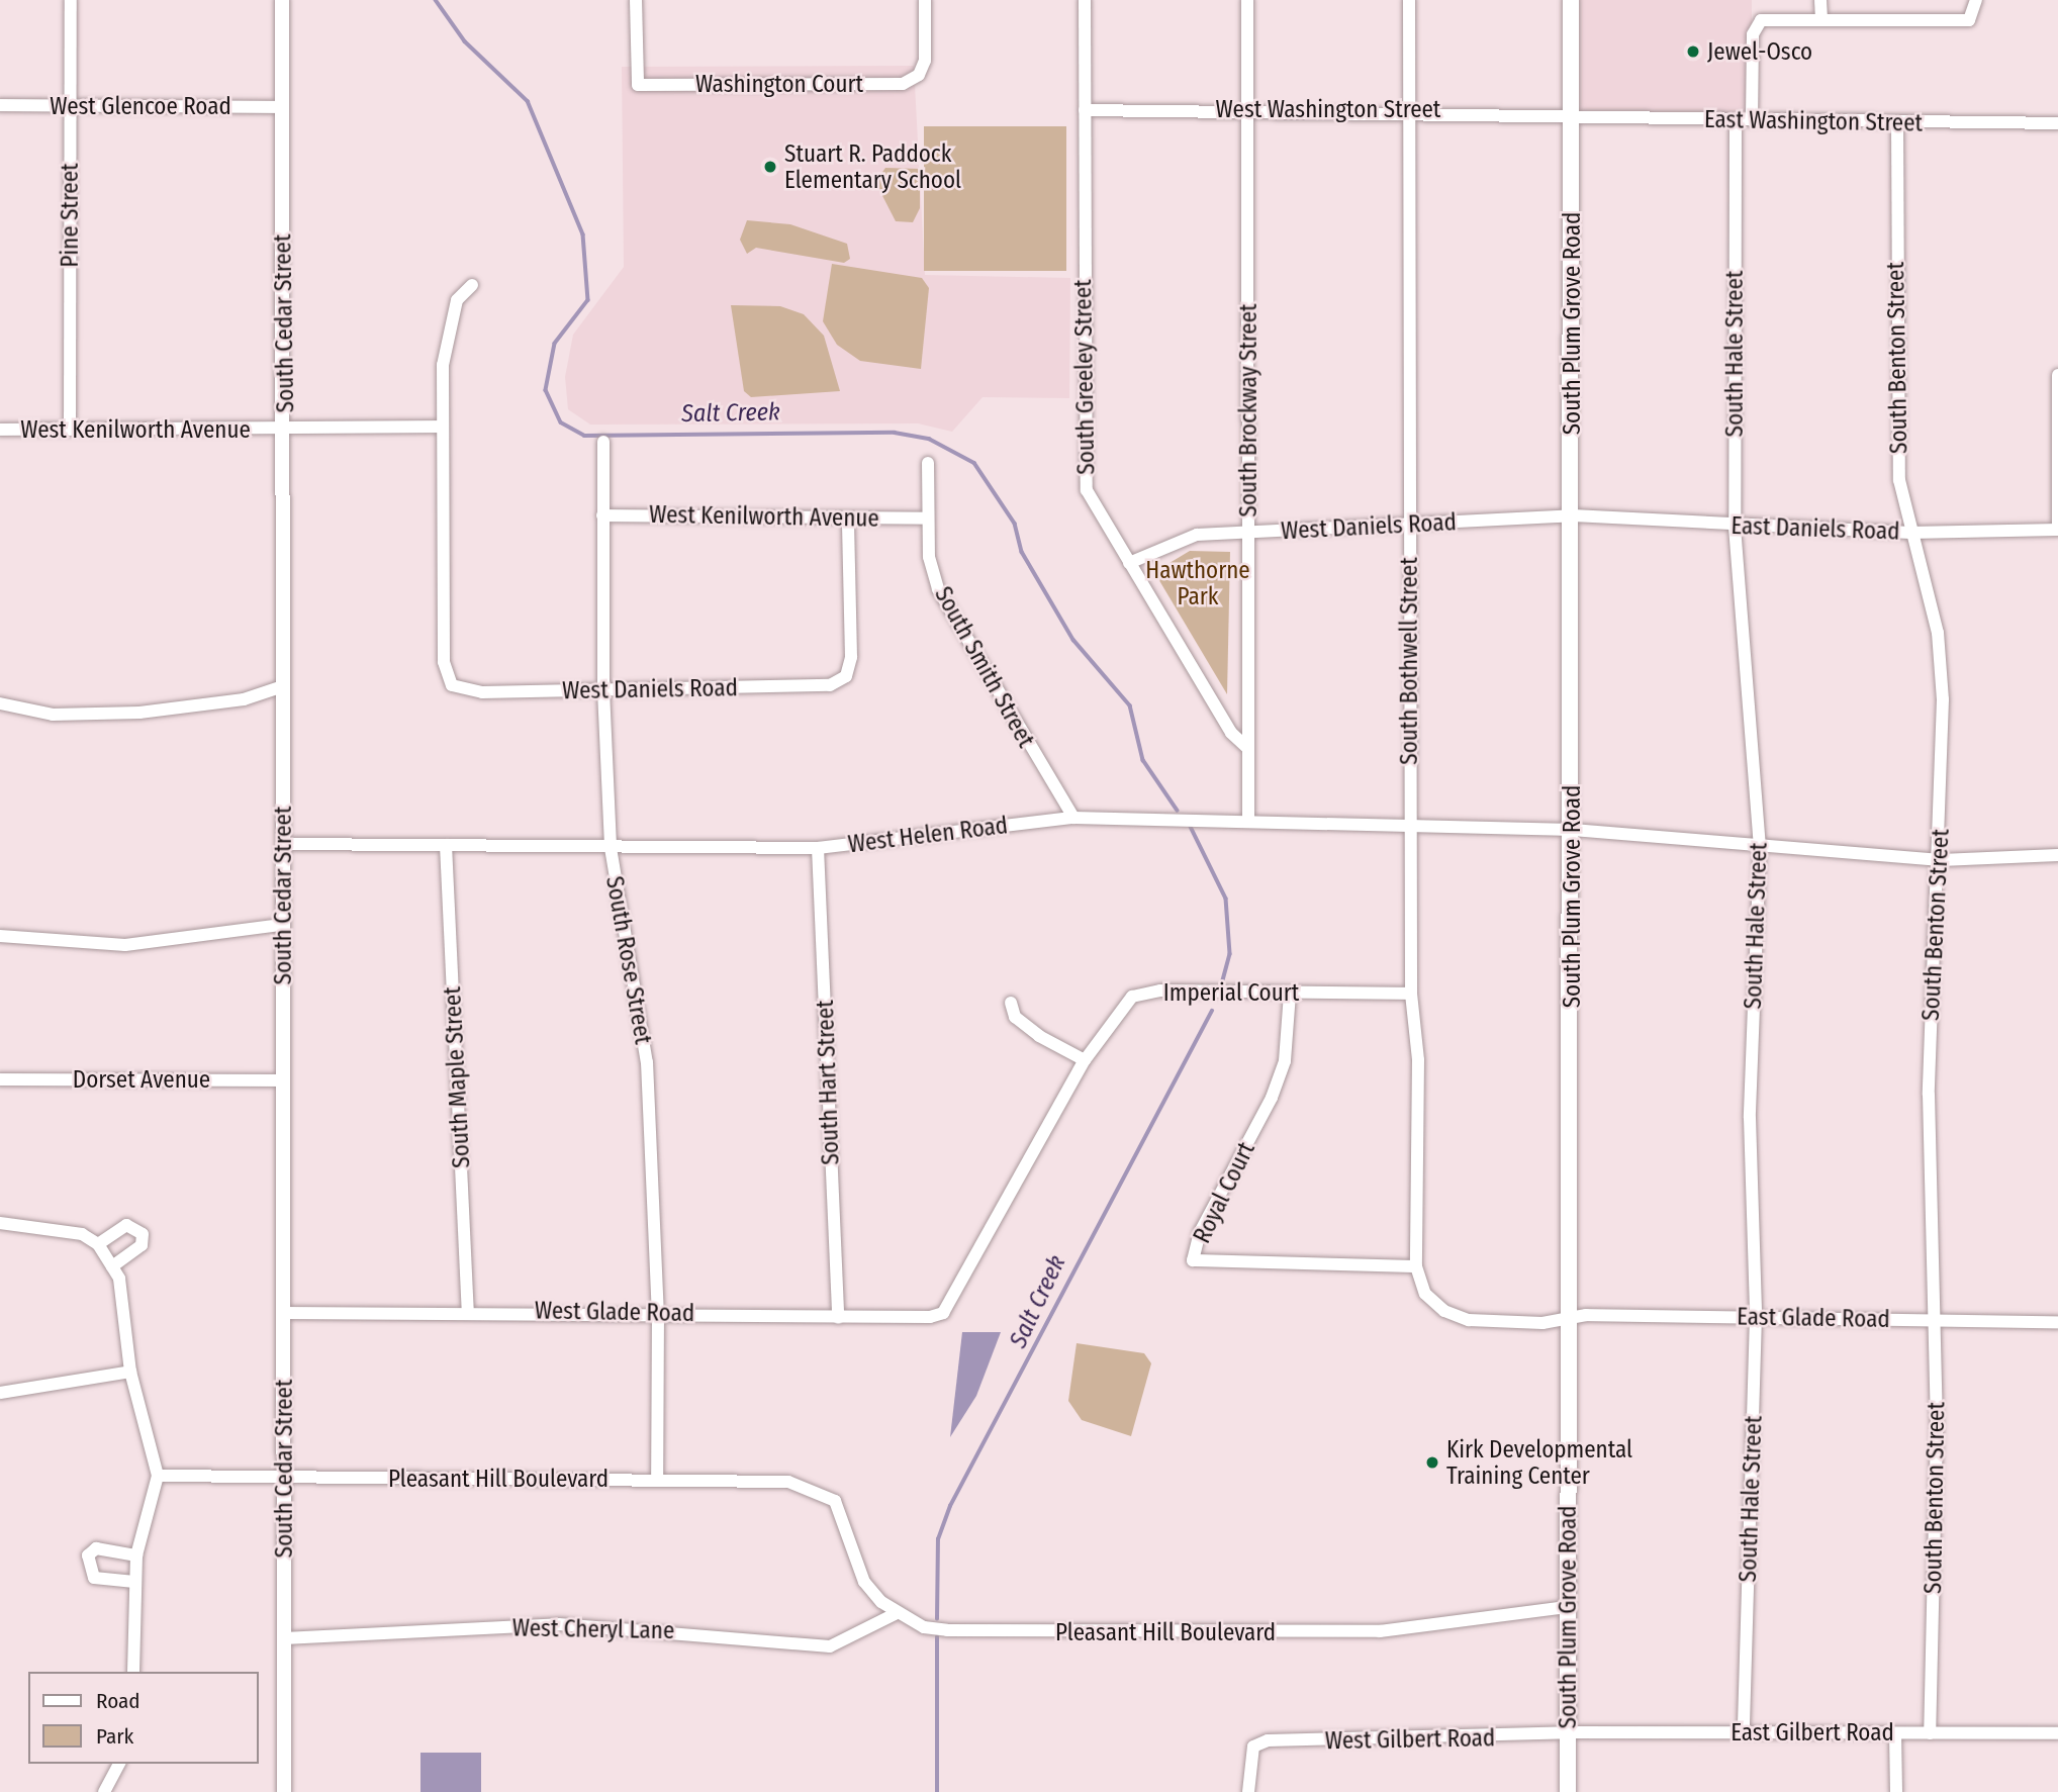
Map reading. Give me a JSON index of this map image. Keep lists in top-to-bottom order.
{
  "streets": {
    "main road": ["South Plum Grove Road"],
    "street": [
      "Washington Court",
      "West Glencoe Road",
      "West Washington Street",
      "East Washington Street",
      "Pine Street",
      "South Cedar Street",
      "South Hale Street",
      "South Benton Street",
      "South Greeley Street",
      "South Brockway Street",
      "West Kenilworth Avenue",
      "West Daniels Road",
      "East Daniels Road",
      "South Bothwell Street",
      "South Smith Street",
      "West Helen Road",
      "South Rose Street",
      "Imperial Court",
      "South Maple Street",
      "Dorset Avenue",
      "South Hart Street",
      "Royal Court",
      "West Glade Road",
      "East Glade Road",
      "Pleasant Hill Boulevard",
      "West Cheryl Lane",
      "East Gilbert Road",
      "West Gilbert Road"
    ]
  },
  "crossings": [
    ["West Glencoe Road", "Pine Street"],
    ["West Glencoe Road", "South Cedar Street"],
    ["West Washington Street", "East Washington Street"],
    ["West Washington Street", "South Plum Grove Road"],
    ["West Washington Street", "South Greeley Street"],
    ["West Washington Street", "South Brockway Street"],
    ["West Washington Street", "South Bothwell Street"],
    ["East Washington Street", "South Plum Grove Road"],
    ["East Washington Street", "South Hale Street"],
    ["East Washington Street", "South Benton Street"],
    ["Pine Street", "West Kenilworth Avenue"],
    ["South Cedar Street", "West Kenilworth Avenue"],
    ["South Cedar Street", "West Helen Road"],
    ["South Cedar Street", "Dorset Avenue"],
    ["South Cedar Street", "West Glade Road"],
    ["South Cedar Street", "Pleasant Hill Boulevard"],
    ["South Cedar Street", "West Cheryl Lane"],
    ["South Plum Grove Road", "West Daniels Road"],
    ["South Plum Grove Road", "East Daniels Road"],
    ["South Plum Grove Road", "South Bothwell Street"],
    ["South Plum Grove Road", "West Helen Road"],
    ["South Plum Grove Road", "East Glade Road"],
    ["South Plum Grove Road", "Pleasant Hill Boulevard"],
    ["South Plum Grove Road", "East Gilbert Road"],
    ["South Plum Grove Road", "West Gilbert Road"],
    ["South Hale Street", "East Daniels Road"],
    ["South Hale Street", "West Helen Road"],
    ["South Hale Street", "East Glade Road"],
    ["South Hale Street", "East Gilbert Road"],
    ["South Benton Street", "East Daniels Road"],
    ["South Benton Street", "West Helen Road"],
    ["South Benton Street", "East Glade Road"],
    ["South Benton Street", "East Gilbert Road"],
    ["South Greeley Street", "South Brockway Street"],
    ["South Greeley Street", "West Daniels Road"],
    ["South Brockway Street", "West Daniels Road"],
    ["South Brockway Street", "West Helen Road"],
    ["West Kenilworth Avenue", "West Daniels Road"],
    ["West Kenilworth Avenue", "South Smith Street"],
    ["West Kenilworth Avenue", "South Rose Street"],
    ["West Daniels Road", "East Daniels Road"],
    ["West Daniels Road", "South Bothwell Street"],
    ["West Daniels Road", "South Rose Street"],
    ["South Bothwell Street", "West Helen Road"],
    ["South Bothwell Street", "Imperial Court"],
    ["South Bothwell Street", "Royal Court"],
    ["South Bothwell Street", "East Glade Road"],
    ["South Smith Street", "West Helen Road"],
    ["West Helen Road", "South Rose Street"],
    ["West Helen Road", "South Maple Street"],
    ["West Helen Road", "South Hart Street"],
    ["South Rose Street", "West Glade Road"],
    ["South Rose Street", "Pleasant Hill Boulevard"],
    ["Imperial Court", "Royal Court"],
    ["Imperial Court", "West Glade Road"],
    ["South Maple Street", "West Glade Road"],
    ["South Hart Street", "West Glade Road"],
    ["Pleasant Hill Boulevard", "West Cheryl Lane"],
    ["East Gilbert Road", "West Gilbert Road"]
  ],
  "water": ["Salt Creek"],
  "parks": ["Hawthorne Park"],
  "places": ["Jewel-Osco", "Stuart R. Paddock Elementary School", "Kirk Developmental Training Center"],
  "legend": ["Road", "Park"]
}
